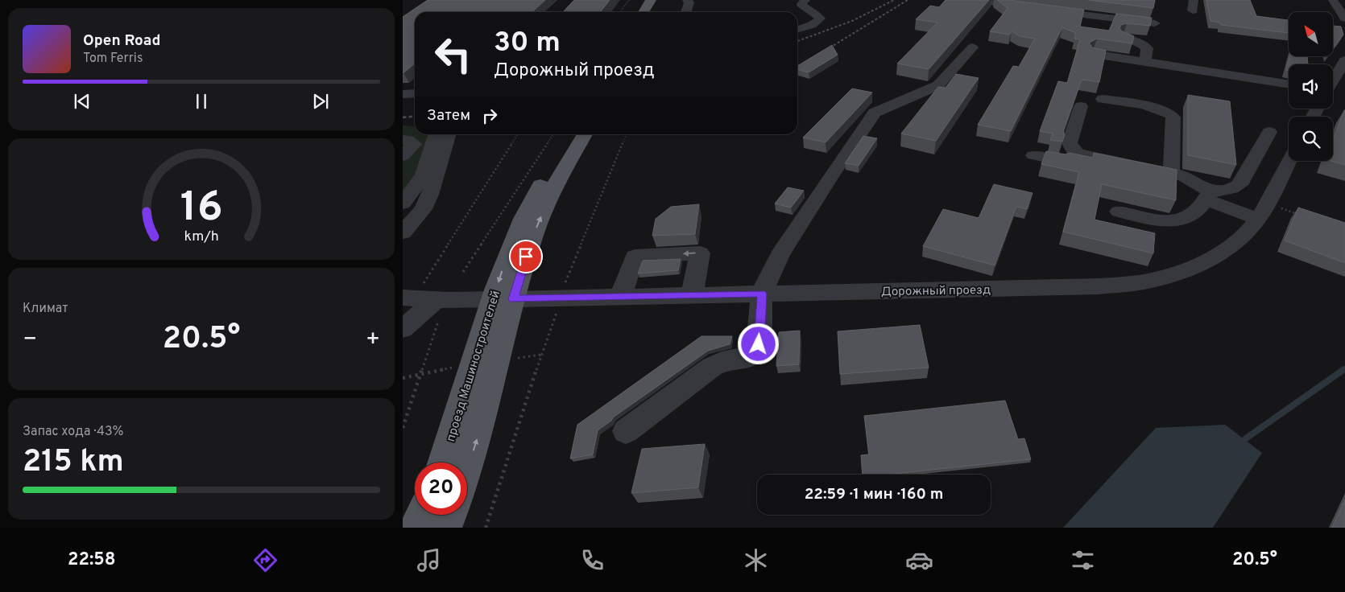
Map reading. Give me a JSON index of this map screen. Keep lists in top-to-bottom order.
{
  "streets": {
    "main road": ["проезд Машиностроителей"],
    "street": ["Дорожный проезд"]
  },
  "crossings": [
    ["Дорожный проезд", "проезд Машиностроителей"]
  ],
  "north": "top left",
  "page": {
    "turn": ["30 m", "Дорожный проезд"],
    "song": ["Open Road", "Tom Ferris"],
    "then": "Затем",
    "tile": [
      "Климат",
      ["Запас хода · 43%", "215 km"]
    ],
    "heat": ["−", "20.5°", "+"],
    "limit": "20",
    "trip": "22:59 · 1 мин · 160 m",
    "tabs": ["22:58", "20.5°"],
    "gauge": ["16", "km/h"]
  }
}
